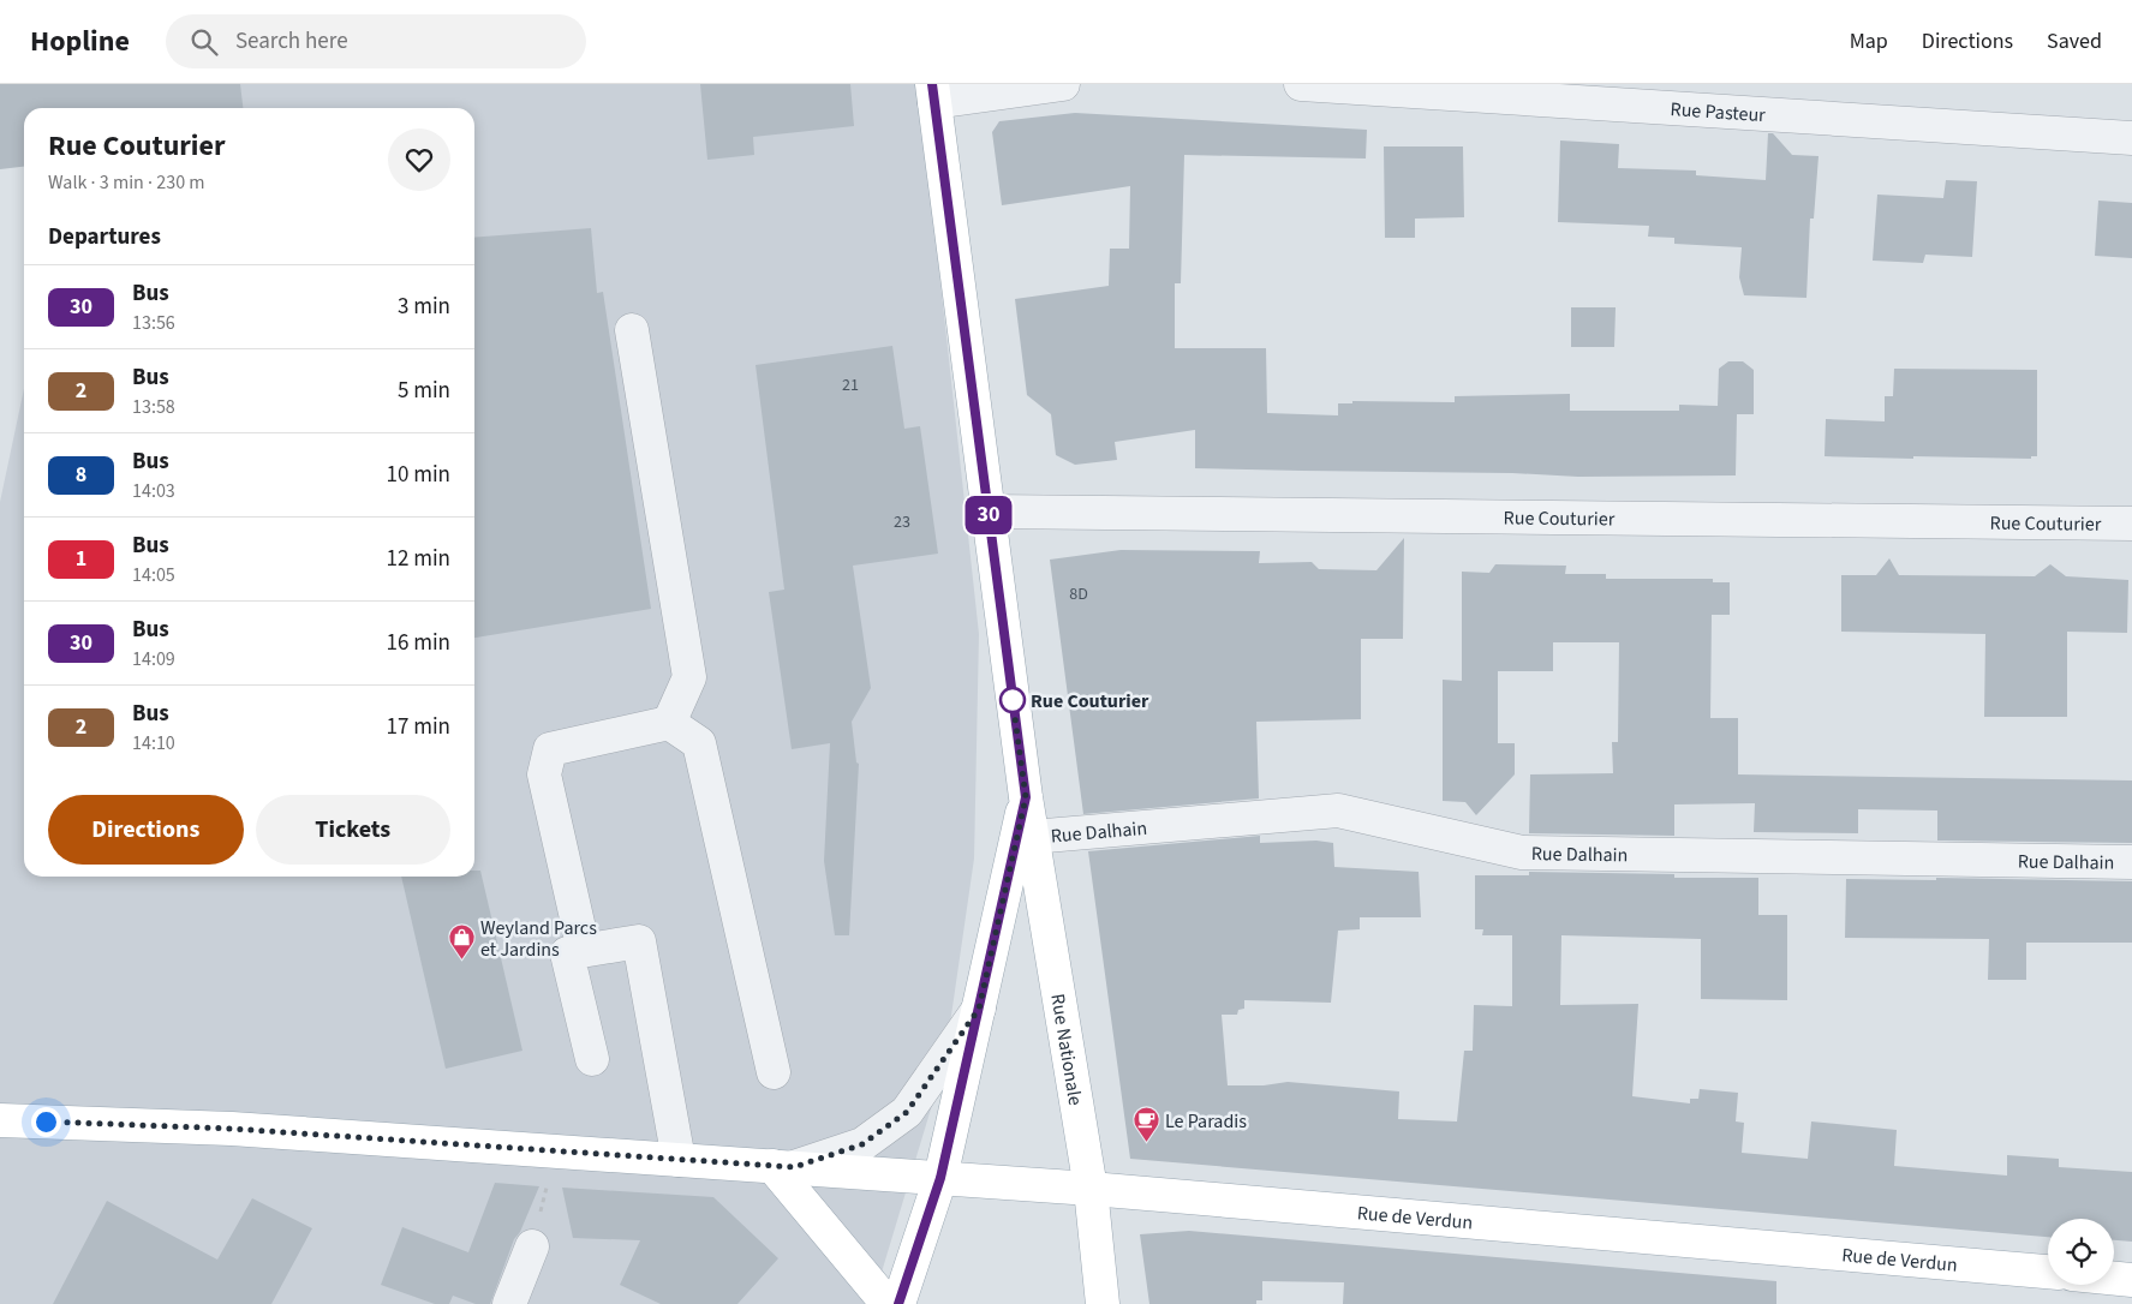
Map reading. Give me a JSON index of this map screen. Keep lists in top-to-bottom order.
{
  "streets": {
    "main road": ["Rue Nationale", "Rue de Verdun"],
    "street": ["Rue Pasteur", "Rue Couturier", "Rue Dalhain"]
  },
  "crossings": [
    ["Rue Couturier", "Rue Nationale"],
    ["Rue Dalhain", "Rue Nationale"],
    ["Rue Nationale", "Rue de Verdun"]
  ],
  "places": {
    "other": ["Rue Couturier"],
    "shop": ["Weyland Parcs et Jardins"],
    "cafe": ["Le Paradis"]
  },
  "lines": ["bus line 30"],
  "house_numbers": ["21", "23", "8D"],
  "page": {
    "header": "Hopline",
    "search": "Search here",
    "nav": ["Map", "Directions", "Saved"],
    "on_map": "30",
    "heading": [
      ["Rue Couturier", "Walk · 3 min · 230 m"],
      "Departures"
    ],
    "list": [
      {
        "mark": "30",
        "name": "Bus",
        "note": "13:56",
        "value": "3 min"
      },
      {
        "mark": "2",
        "name": "Bus",
        "note": "13:58",
        "value": "5 min"
      },
      {
        "mark": "8",
        "name": "Bus",
        "note": "14:03",
        "value": "10 min"
      },
      {
        "mark": "1",
        "name": "Bus",
        "note": "14:05",
        "value": "12 min"
      },
      {
        "mark": "30",
        "name": "Bus",
        "note": "14:09",
        "value": "16 min"
      },
      {
        "mark": "2",
        "name": "Bus",
        "note": "14:10",
        "value": "17 min"
      }
    ],
    "buttons": ["Directions", "Tickets"]
  }
}
